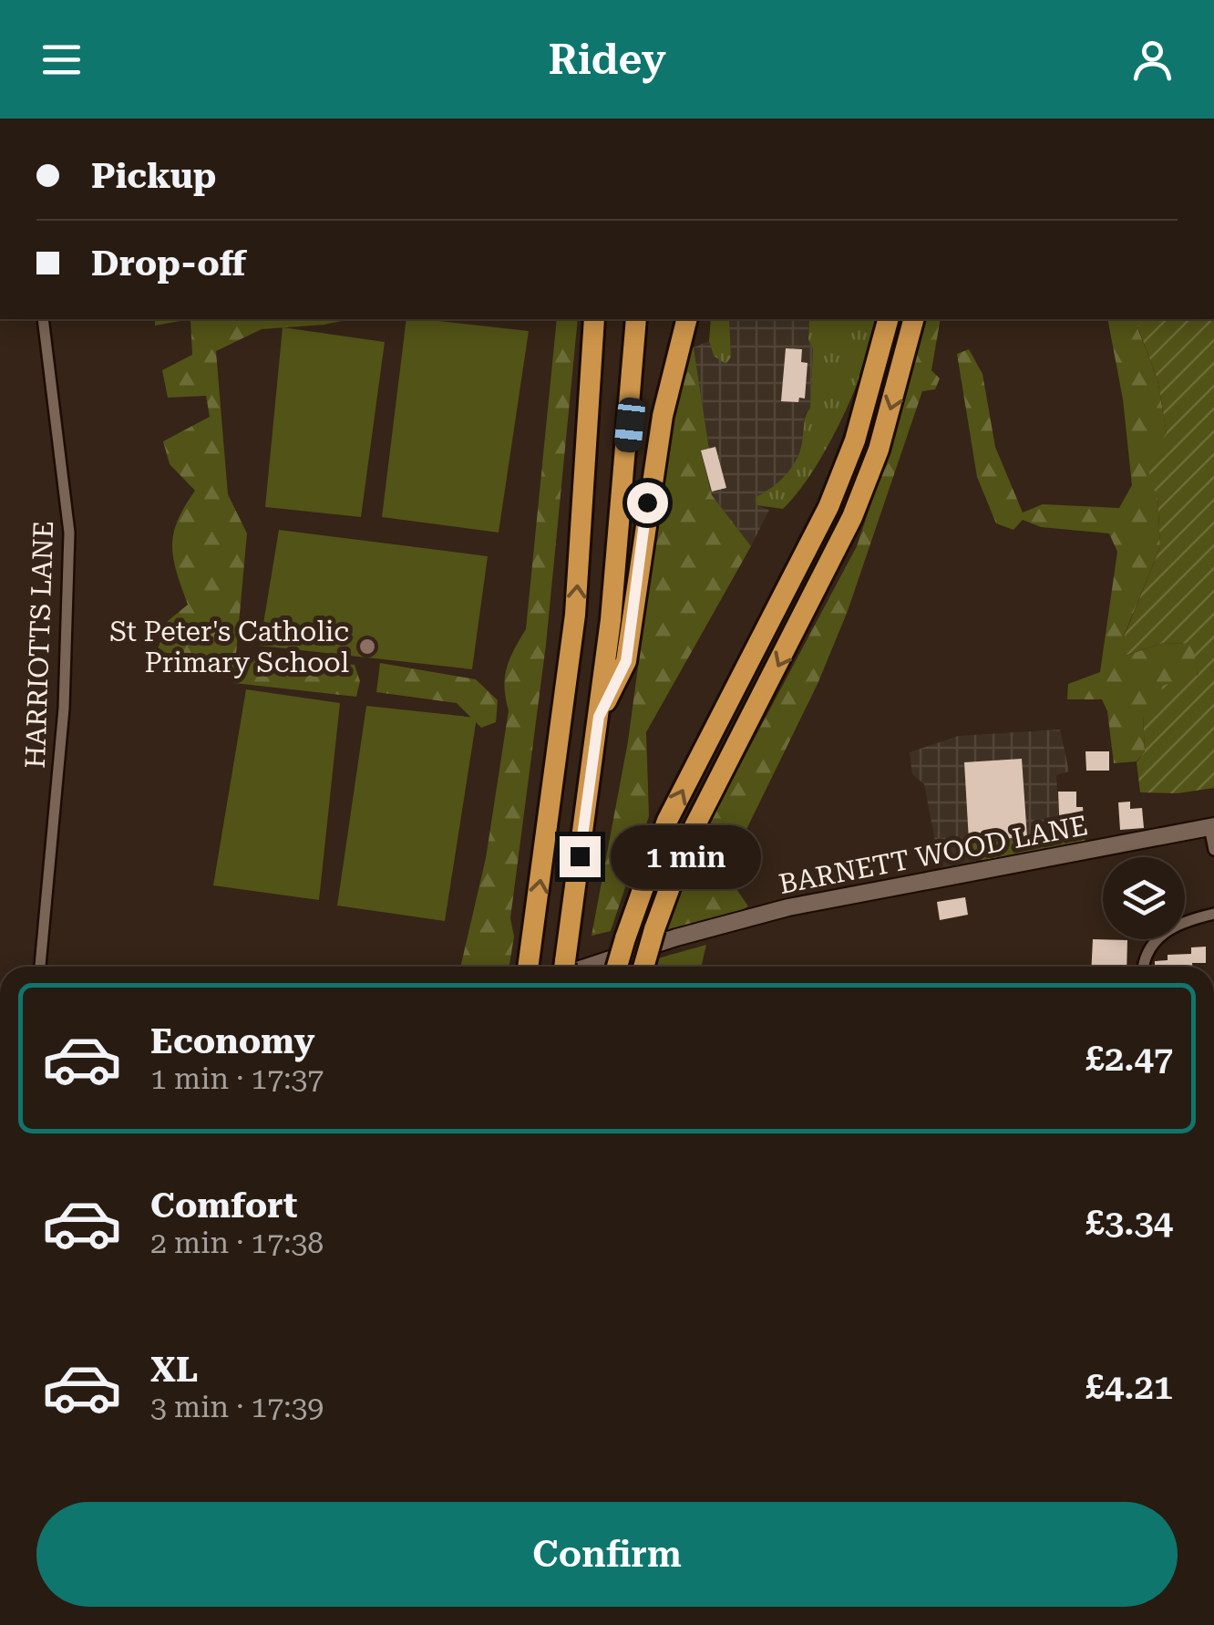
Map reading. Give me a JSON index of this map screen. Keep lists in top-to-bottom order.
{
  "streets": {
    "street": ["HARRIOTTS LANE", "BARNETT WOOD LANE"]
  },
  "places": ["St Peter's Catholic Primary School"],
  "page": {
    "header": "Ridey",
    "banner": ["Pickup", "Drop-off"],
    "bubble": "1 min",
    "list": [
      {
        "name": "Economy",
        "note": "1 min · 17:37",
        "value": "£2.47"
      },
      {
        "name": "Comfort",
        "note": "2 min · 17:38",
        "value": "£3.34"
      },
      {
        "name": "XL",
        "note": "3 min · 17:39",
        "value": "£4.21"
      }
    ],
    "buttons": "Confirm"
  }
}
